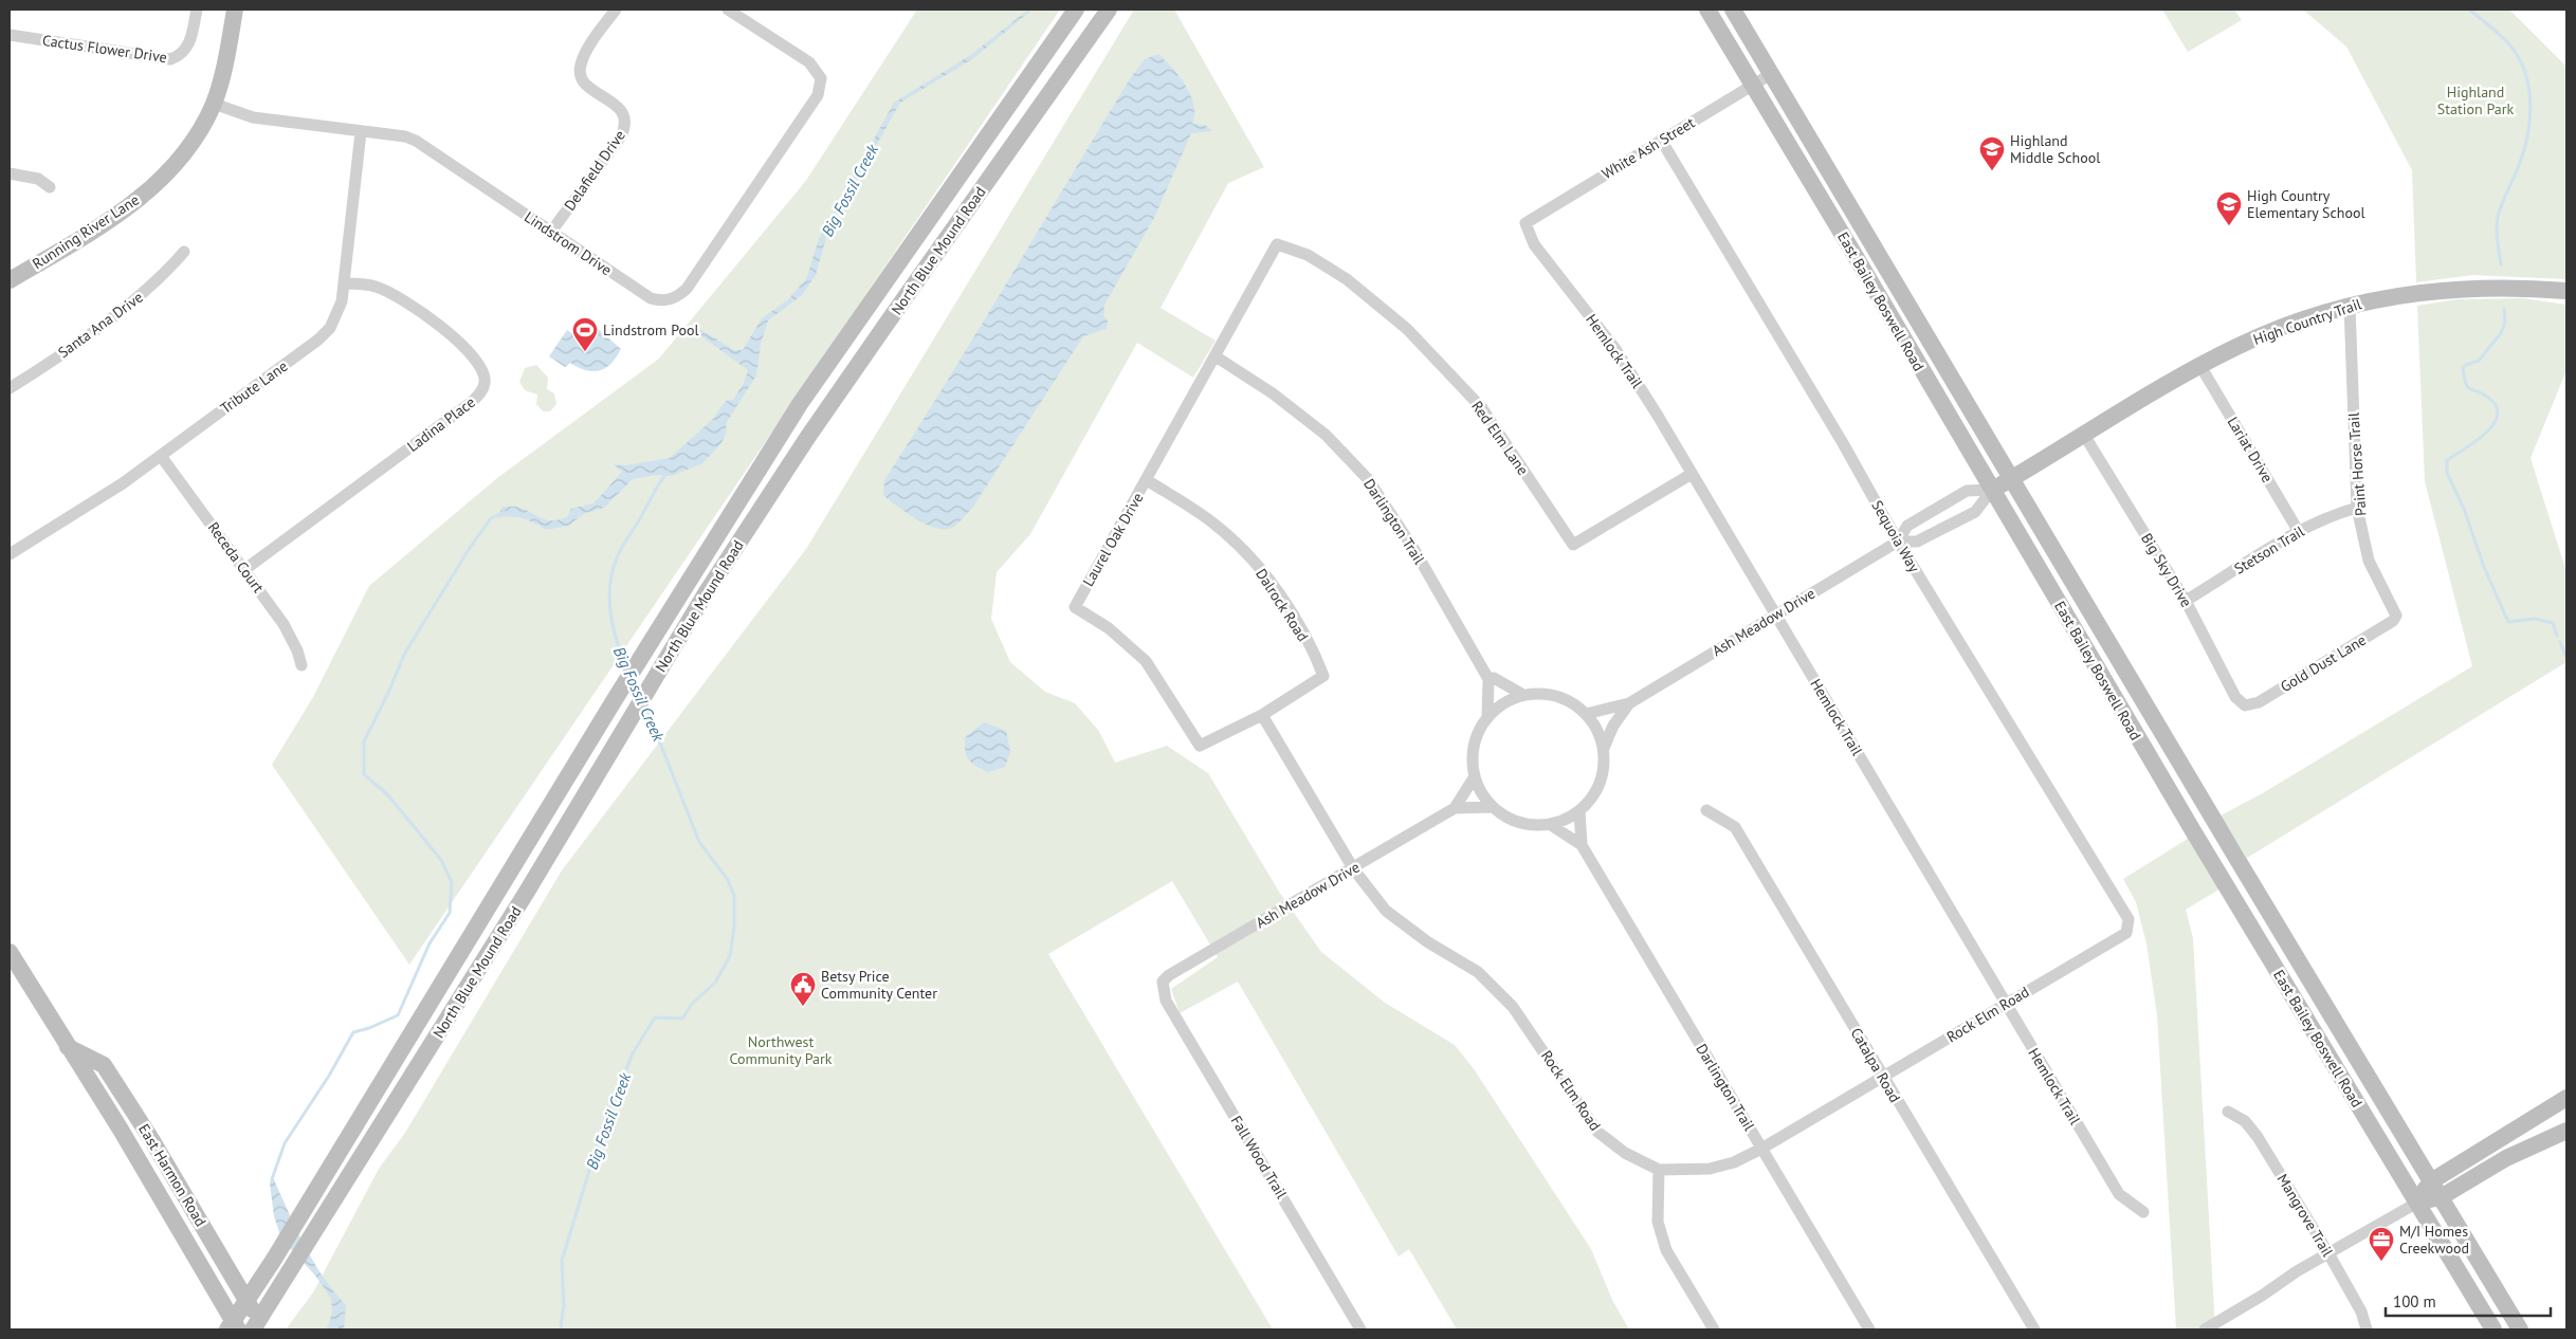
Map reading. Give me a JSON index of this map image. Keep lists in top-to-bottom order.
{
  "streets": {
    "main road": [
      "Running River Lane",
      "North Blue Mound Road",
      "East Bailey Boswell Road",
      "High Country Trail",
      "East Harmon Road"
    ],
    "street": [
      "Cactus Flower Drive",
      "White Ash Street",
      "Delafield Drive",
      "Lindstrom Drive",
      "Santa Ana Drive",
      "Hemlock Trail",
      "Tribute Lane",
      "Ladina Place",
      "Red Elm Lane",
      "Lariat Drive",
      "Paint Horse Trail",
      "Darlington Trail",
      "Sequoia Way",
      "Laurel Oak Drive",
      "Stetson Trail",
      "Receda Court",
      "Big Sky Drive",
      "Dalrock Road",
      "Ash Meadow Drive",
      "Gold Dust Lane",
      "Rock Elm Road",
      "Catalpa Road",
      "Fall Wood Trail",
      "Mangrove Trail"
    ]
  },
  "crossings": [
    ["White Ash Street", "East Bailey Boswell Road"],
    ["White Ash Street", "Hemlock Trail"],
    ["White Ash Street", "Sequoia Way"],
    ["Delafield Drive", "Lindstrom Drive"],
    ["Running River Lane", "Lindstrom Drive"],
    ["Lindstrom Drive", "Tribute Lane"],
    ["North Blue Mound Road", "East Harmon Road"],
    ["East Bailey Boswell Road", "High Country Trail"],
    ["East Bailey Boswell Road", "Ash Meadow Drive"],
    ["High Country Trail", "Lariat Drive"],
    ["High Country Trail", "Paint Horse Trail"],
    ["High Country Trail", "Big Sky Drive"],
    ["High Country Trail", "Ash Meadow Drive"],
    ["Hemlock Trail", "Red Elm Lane"],
    ["Hemlock Trail", "Ash Meadow Drive"],
    ["Hemlock Trail", "Rock Elm Road"],
    ["Tribute Lane", "Ladina Place"],
    ["Tribute Lane", "Receda Court"],
    ["Ladina Place", "Receda Court"],
    ["Red Elm Lane", "Laurel Oak Drive"],
    ["Lariat Drive", "Stetson Trail"],
    ["Paint Horse Trail", "Stetson Trail"],
    ["Paint Horse Trail", "Gold Dust Lane"],
    ["Darlington Trail", "Laurel Oak Drive"],
    ["Darlington Trail", "Ash Meadow Drive"],
    ["Darlington Trail", "Rock Elm Road"],
    ["Sequoia Way", "Ash Meadow Drive"],
    ["Sequoia Way", "Rock Elm Road"],
    ["Laurel Oak Drive", "Dalrock Road"],
    ["Laurel Oak Drive", "Rock Elm Road"],
    ["Stetson Trail", "Big Sky Drive"],
    ["Big Sky Drive", "Gold Dust Lane"],
    ["Dalrock Road", "Rock Elm Road"],
    ["Ash Meadow Drive", "Rock Elm Road"],
    ["Ash Meadow Drive", "Fall Wood Trail"],
    ["Rock Elm Road", "Catalpa Road"]
  ],
  "water": ["Big Fossil Creek"],
  "parks": ["Highland Station Park", "Northwest Community Park"],
  "places": {
    "school or university": ["Highland Middle School", "High Country Elementary School"],
    "sports": ["Lindstrom Pool"],
    "public building": ["Betsy Price Community Center"],
    "office": ["M/I Homes Creekwood"]
  },
  "scale_bar": "100 m"
}
